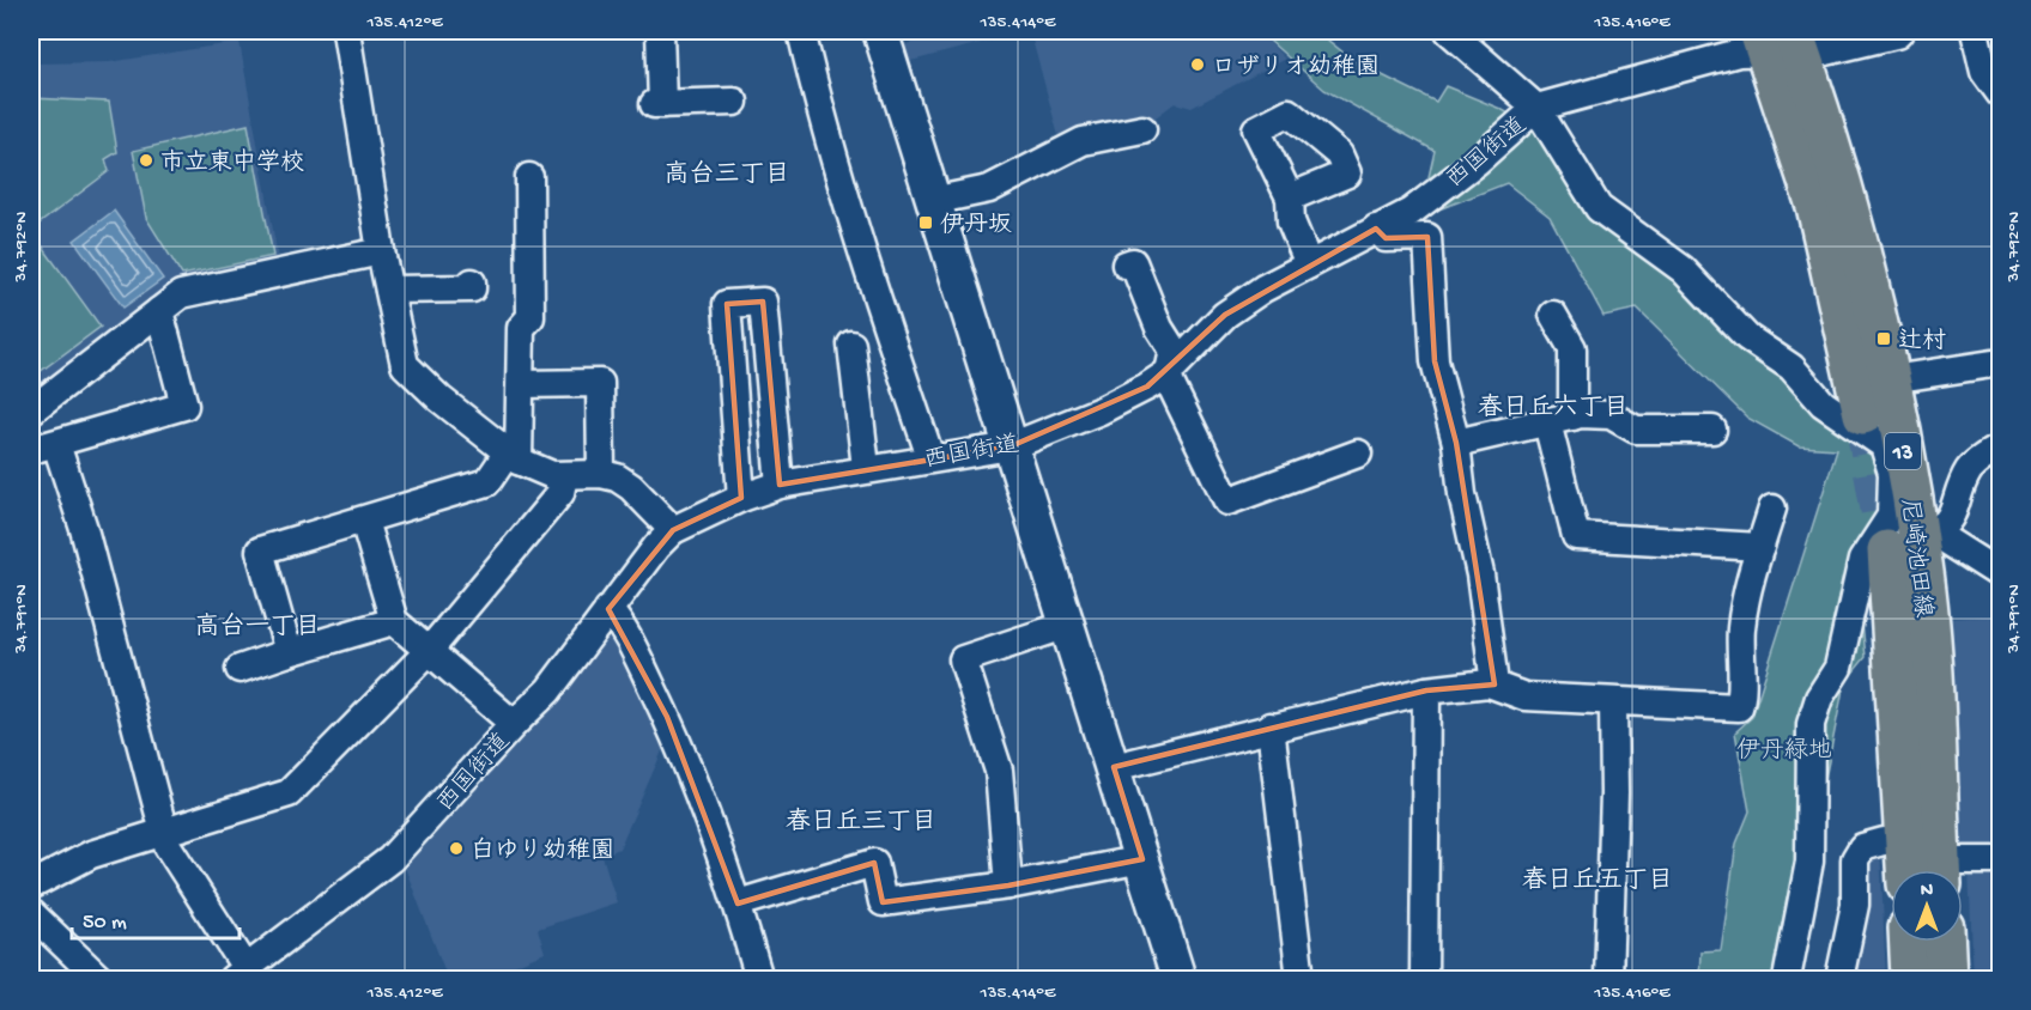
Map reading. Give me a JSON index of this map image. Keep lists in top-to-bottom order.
{
  "streets": {
    "main road": ["13", "尼崎池田線"],
    "street": ["西国街道"]
  },
  "crossings": [
    ["西国街道", "13"],
    ["西国街道", "尼崎池田線"],
    ["13", "尼崎池田線"]
  ],
  "districts": [
    "高台三丁目",
    "春日丘六丁目",
    "高台一丁目",
    "春日丘三丁目",
    "春日丘五丁目"
  ],
  "parks": ["伊丹緑地"],
  "places": {
    "other": ["ロザリオ幼稚園", "市立東中学校", "白ゆり幼稚園"],
    "transit": ["伊丹坂", "辻村"]
  },
  "scale_bar": "50 m",
  "north": "top",
  "coordinates": [
    "135.412°E",
    "135.414°E",
    "135.416°E",
    "34.792°N",
    "34.791°N"
  ]
}
